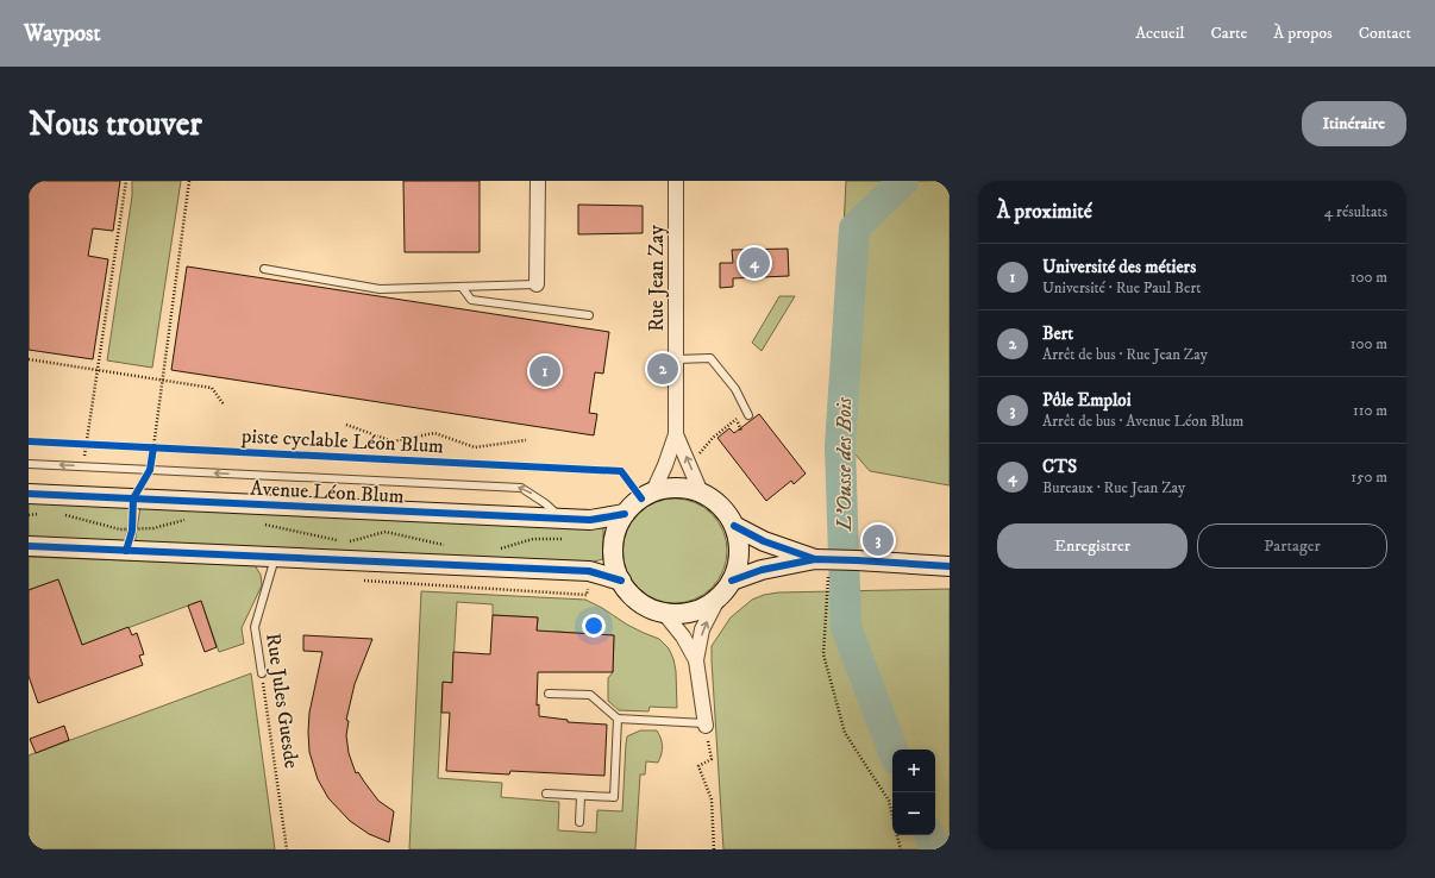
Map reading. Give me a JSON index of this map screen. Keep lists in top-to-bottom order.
{
  "streets": {
    "street": ["Rue Jean Zay", "Avenue Léon Blum"],
    "lane": ["Rue Jules Guesde"],
    "cycle path": ["piste cyclable Léon Blum"]
  },
  "crossings": [
    ["Rue Jean Zay", "Avenue Léon Blum"]
  ],
  "water": ["L'Ousse des Bois"],
  "page": {
    "header": "Waypost",
    "nav": [
      "Accueil",
      "Carte",
      "À propos",
      "Contact"
    ],
    "buttons": [
      "Itinéraire",
      ["Enregistrer", "Partager"]
    ],
    "title": "Nous trouver",
    "heading": ["À proximité", "4 résultats"],
    "list": [
      {
        "mark": "1",
        "name": "Université des métiers",
        "note": "Université · Rue Paul Bert",
        "value": "100 m"
      },
      {
        "mark": "2",
        "name": "Bert",
        "note": "Arrêt de bus · Rue Jean Zay",
        "value": "100 m"
      },
      {
        "mark": "3",
        "name": "Pôle Emploi",
        "note": "Arrêt de bus · Avenue Léon Blum",
        "value": "110 m"
      },
      {
        "mark": "4",
        "name": "CTS",
        "note": "Bureaux · Rue Jean Zay",
        "value": "150 m"
      }
    ],
    "pins": [
      "4",
      "2",
      "1",
      "3"
    ],
    "map_buttons": ["+", "−"]
  }
}
